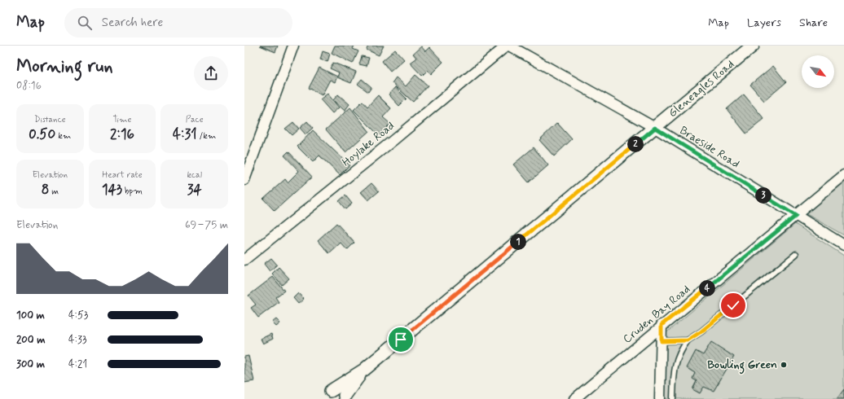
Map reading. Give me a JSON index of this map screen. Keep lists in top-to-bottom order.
{
  "streets": {
    "street": [
      "Gleneagles Road",
      "Hoylake Road",
      "Braeside Road",
      "Cruden Bay Road"
    ]
  },
  "crossings": [
    ["Gleneagles Road", "Braeside Road"],
    ["Braeside Road", "Cruden Bay Road"]
  ],
  "places": ["Bowling Green"],
  "north": "bottom right",
  "page": {
    "header": "Map",
    "search": "Search here",
    "nav": ["Map", "Layers", "Share"],
    "heading": ["Morning run", "08:16"],
    "stats": [
      ["Distance", "0.50 km"],
      ["Time", "2:16"],
      ["Pace", "4:31 /km"],
      ["Elevation", "8 m"],
      ["Heart rate", "143 bpm"],
      ["kcal", "34"]
    ],
    "pins": [
      "2",
      "3",
      "1",
      "4"
    ],
    "chart": ["Elevation", "69–75 m"],
    "list": [
      {
        "name": "100 m",
        "note": "4:53"
      },
      {
        "name": "200 m",
        "note": "4:33"
      },
      {
        "name": "300 m",
        "note": "4:21"
      }
    ]
  }
}
